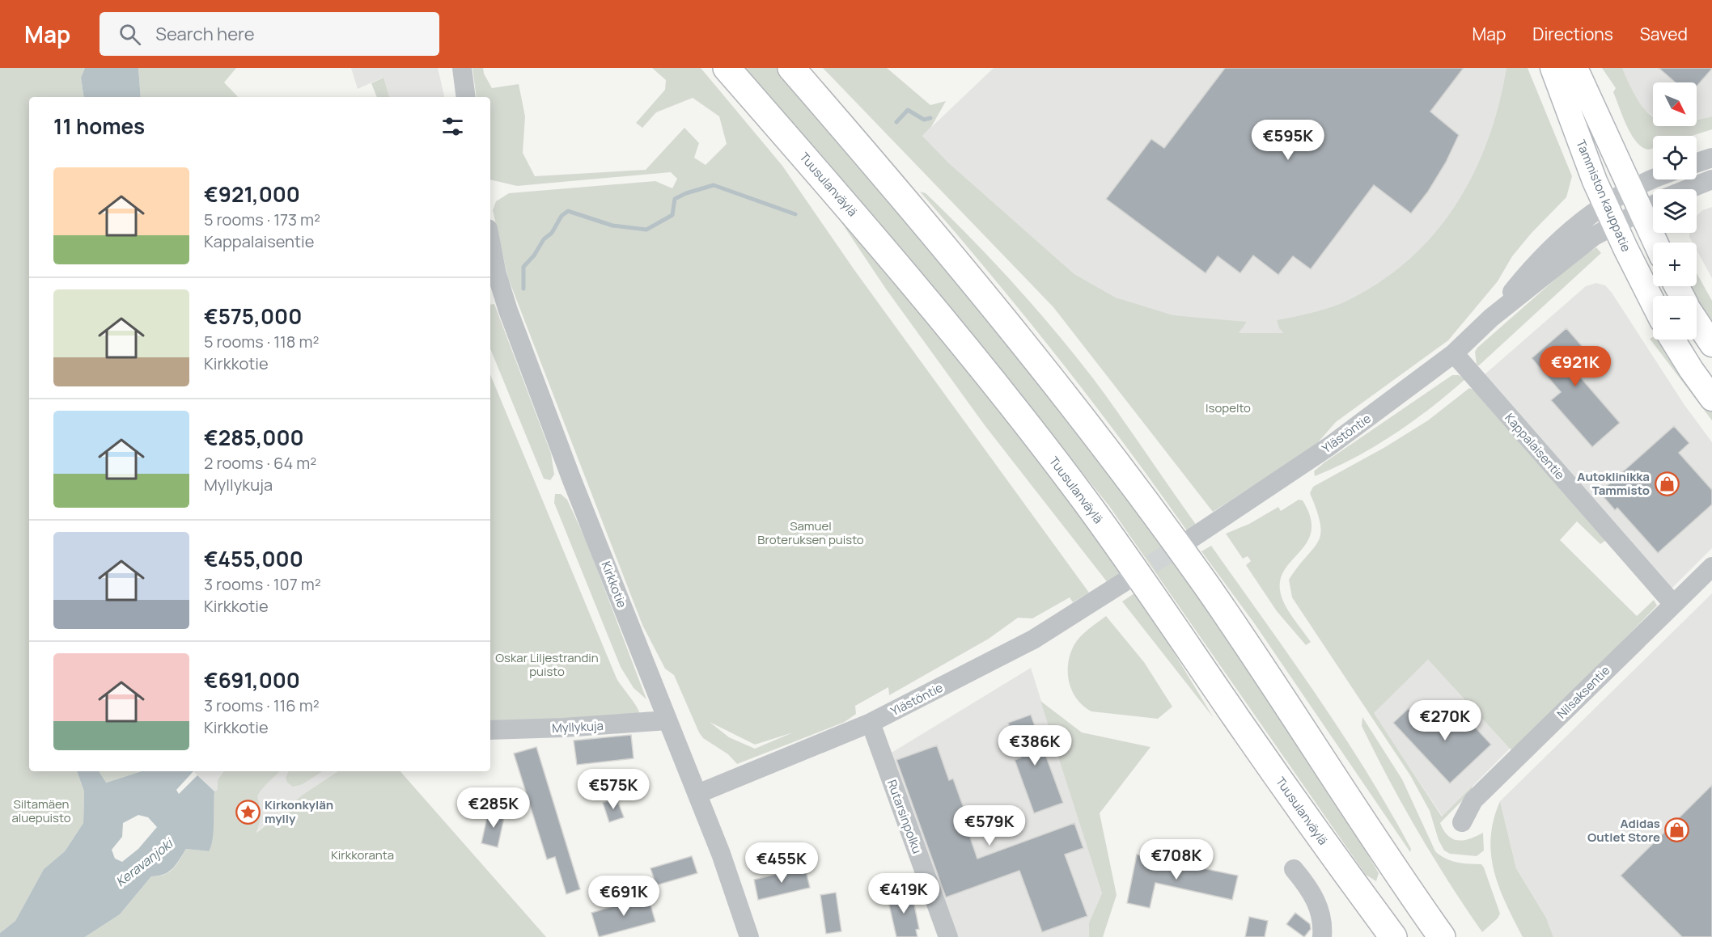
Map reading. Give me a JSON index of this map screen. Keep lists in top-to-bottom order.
{
  "streets": {
    "highway": ["Tuusulanväylä"],
    "main road": ["Tammiston kauppatie"],
    "street": [
      "Ylästöntie",
      "Kappalaisentie",
      "Kirkkotie",
      "Nilsaksentie",
      "Myllykuja",
      "Rutarsinpolku"
    ]
  },
  "crossings": [
    ["Tammiston kauppatie", "Ylästöntie"],
    ["Ylästöntie", "Kappalaisentie"],
    ["Ylästöntie", "Kirkkotie"],
    ["Ylästöntie", "Rutarsinpolku"],
    ["Kappalaisentie", "Nilsaksentie"],
    ["Kirkkotie", "Myllykuja"]
  ],
  "water": ["Keravanjoki"],
  "parks": [
    "Isopelto",
    "Samuel Broteruksen puisto",
    "Oskar Liljestrandin puisto",
    "Siltamäen aluepuisto",
    "Kirkkoranta"
  ],
  "places": {
    "shop": ["Autoklinikka Tammisto", "Adidas Outlet Store"],
    "place": ["Kirkonkylän mylly"]
  },
  "north": "bottom right",
  "page": {
    "header": "Map",
    "search": "Search here",
    "nav": ["Map", "Directions", "Saved"],
    "map_buttons": ["+", "−"],
    "heading": "11 homes",
    "price": [
      "€595K",
      "€921K",
      "€270K",
      "€386K",
      "€575K",
      "€285K",
      "€579K",
      "€708K",
      "€455K",
      "€419K",
      "€691K"
    ],
    "list": [
      {
        "name": "€921,000",
        "note": "5 rooms · 173 m² · Kappalaisentie"
      },
      {
        "name": "€575,000",
        "note": "5 rooms · 118 m² · Kirkkotie"
      },
      {
        "name": "€285,000",
        "note": "2 rooms · 64 m² · Myllykuja"
      },
      {
        "name": "€455,000",
        "note": "3 rooms · 107 m² · Kirkkotie"
      },
      {
        "name": "€691,000",
        "note": "3 rooms · 116 m² · Kirkkotie"
      }
    ]
  }
}
